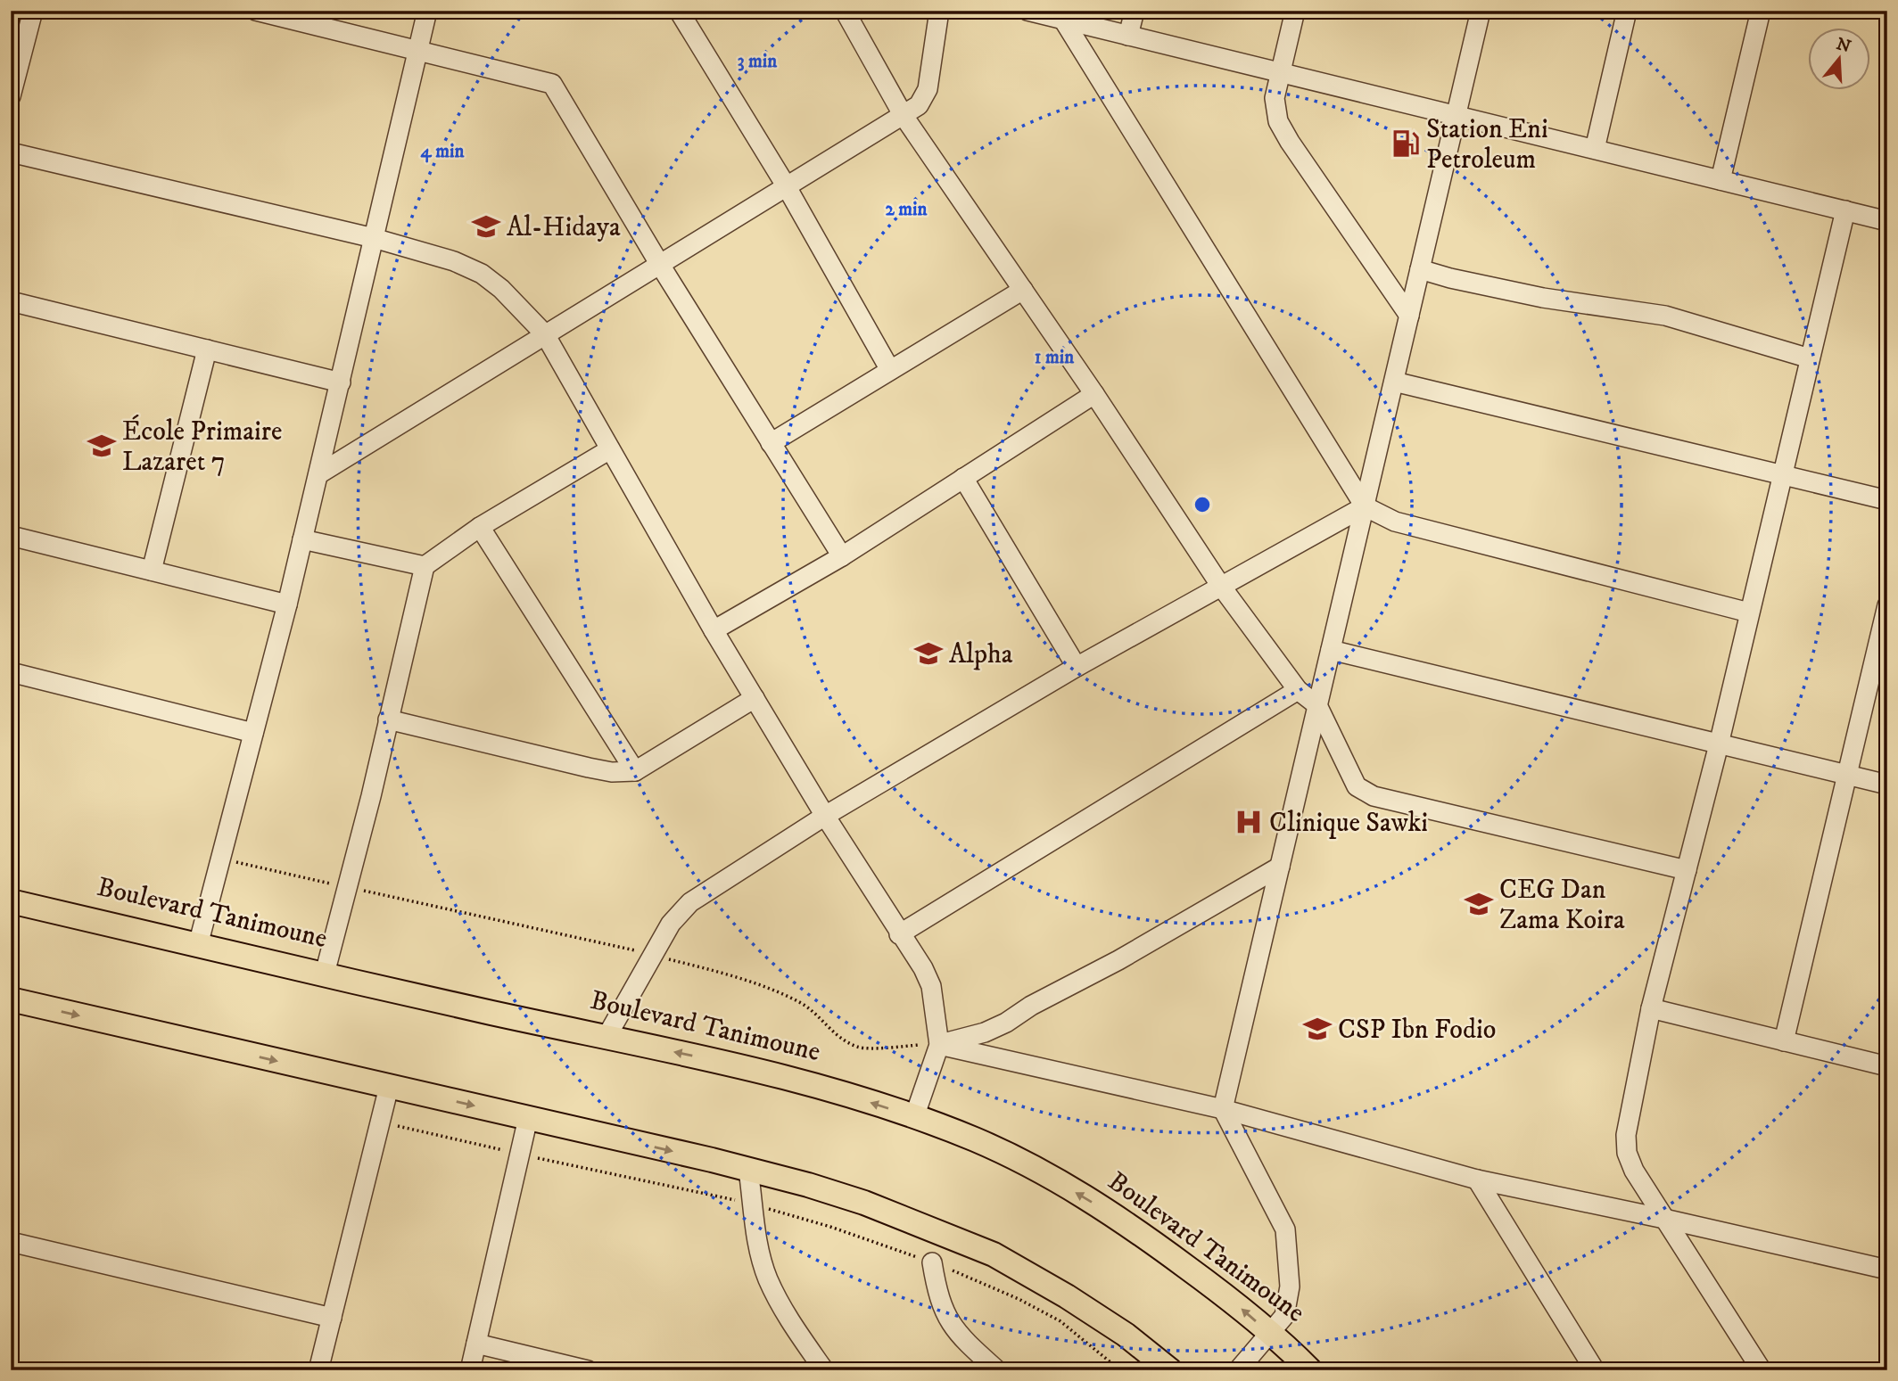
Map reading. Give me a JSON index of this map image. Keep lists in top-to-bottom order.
{
  "streets": {
    "main road": ["Boulevard Tanimoune"]
  },
  "places": {
    "fuel station": ["Station Eni Petroleum"],
    "school or university": [
      "Al-Hidaya",
      "École Primaire Lazaret 7",
      "Alpha",
      "CEG Dan Zama Koira",
      "CSP Ibn Fodio"
    ],
    "hospital": ["Clinique Sawki"]
  },
  "north": "top",
  "rings": [
    "3 min",
    "4 min",
    "2 min",
    "1 min"
  ]
}
